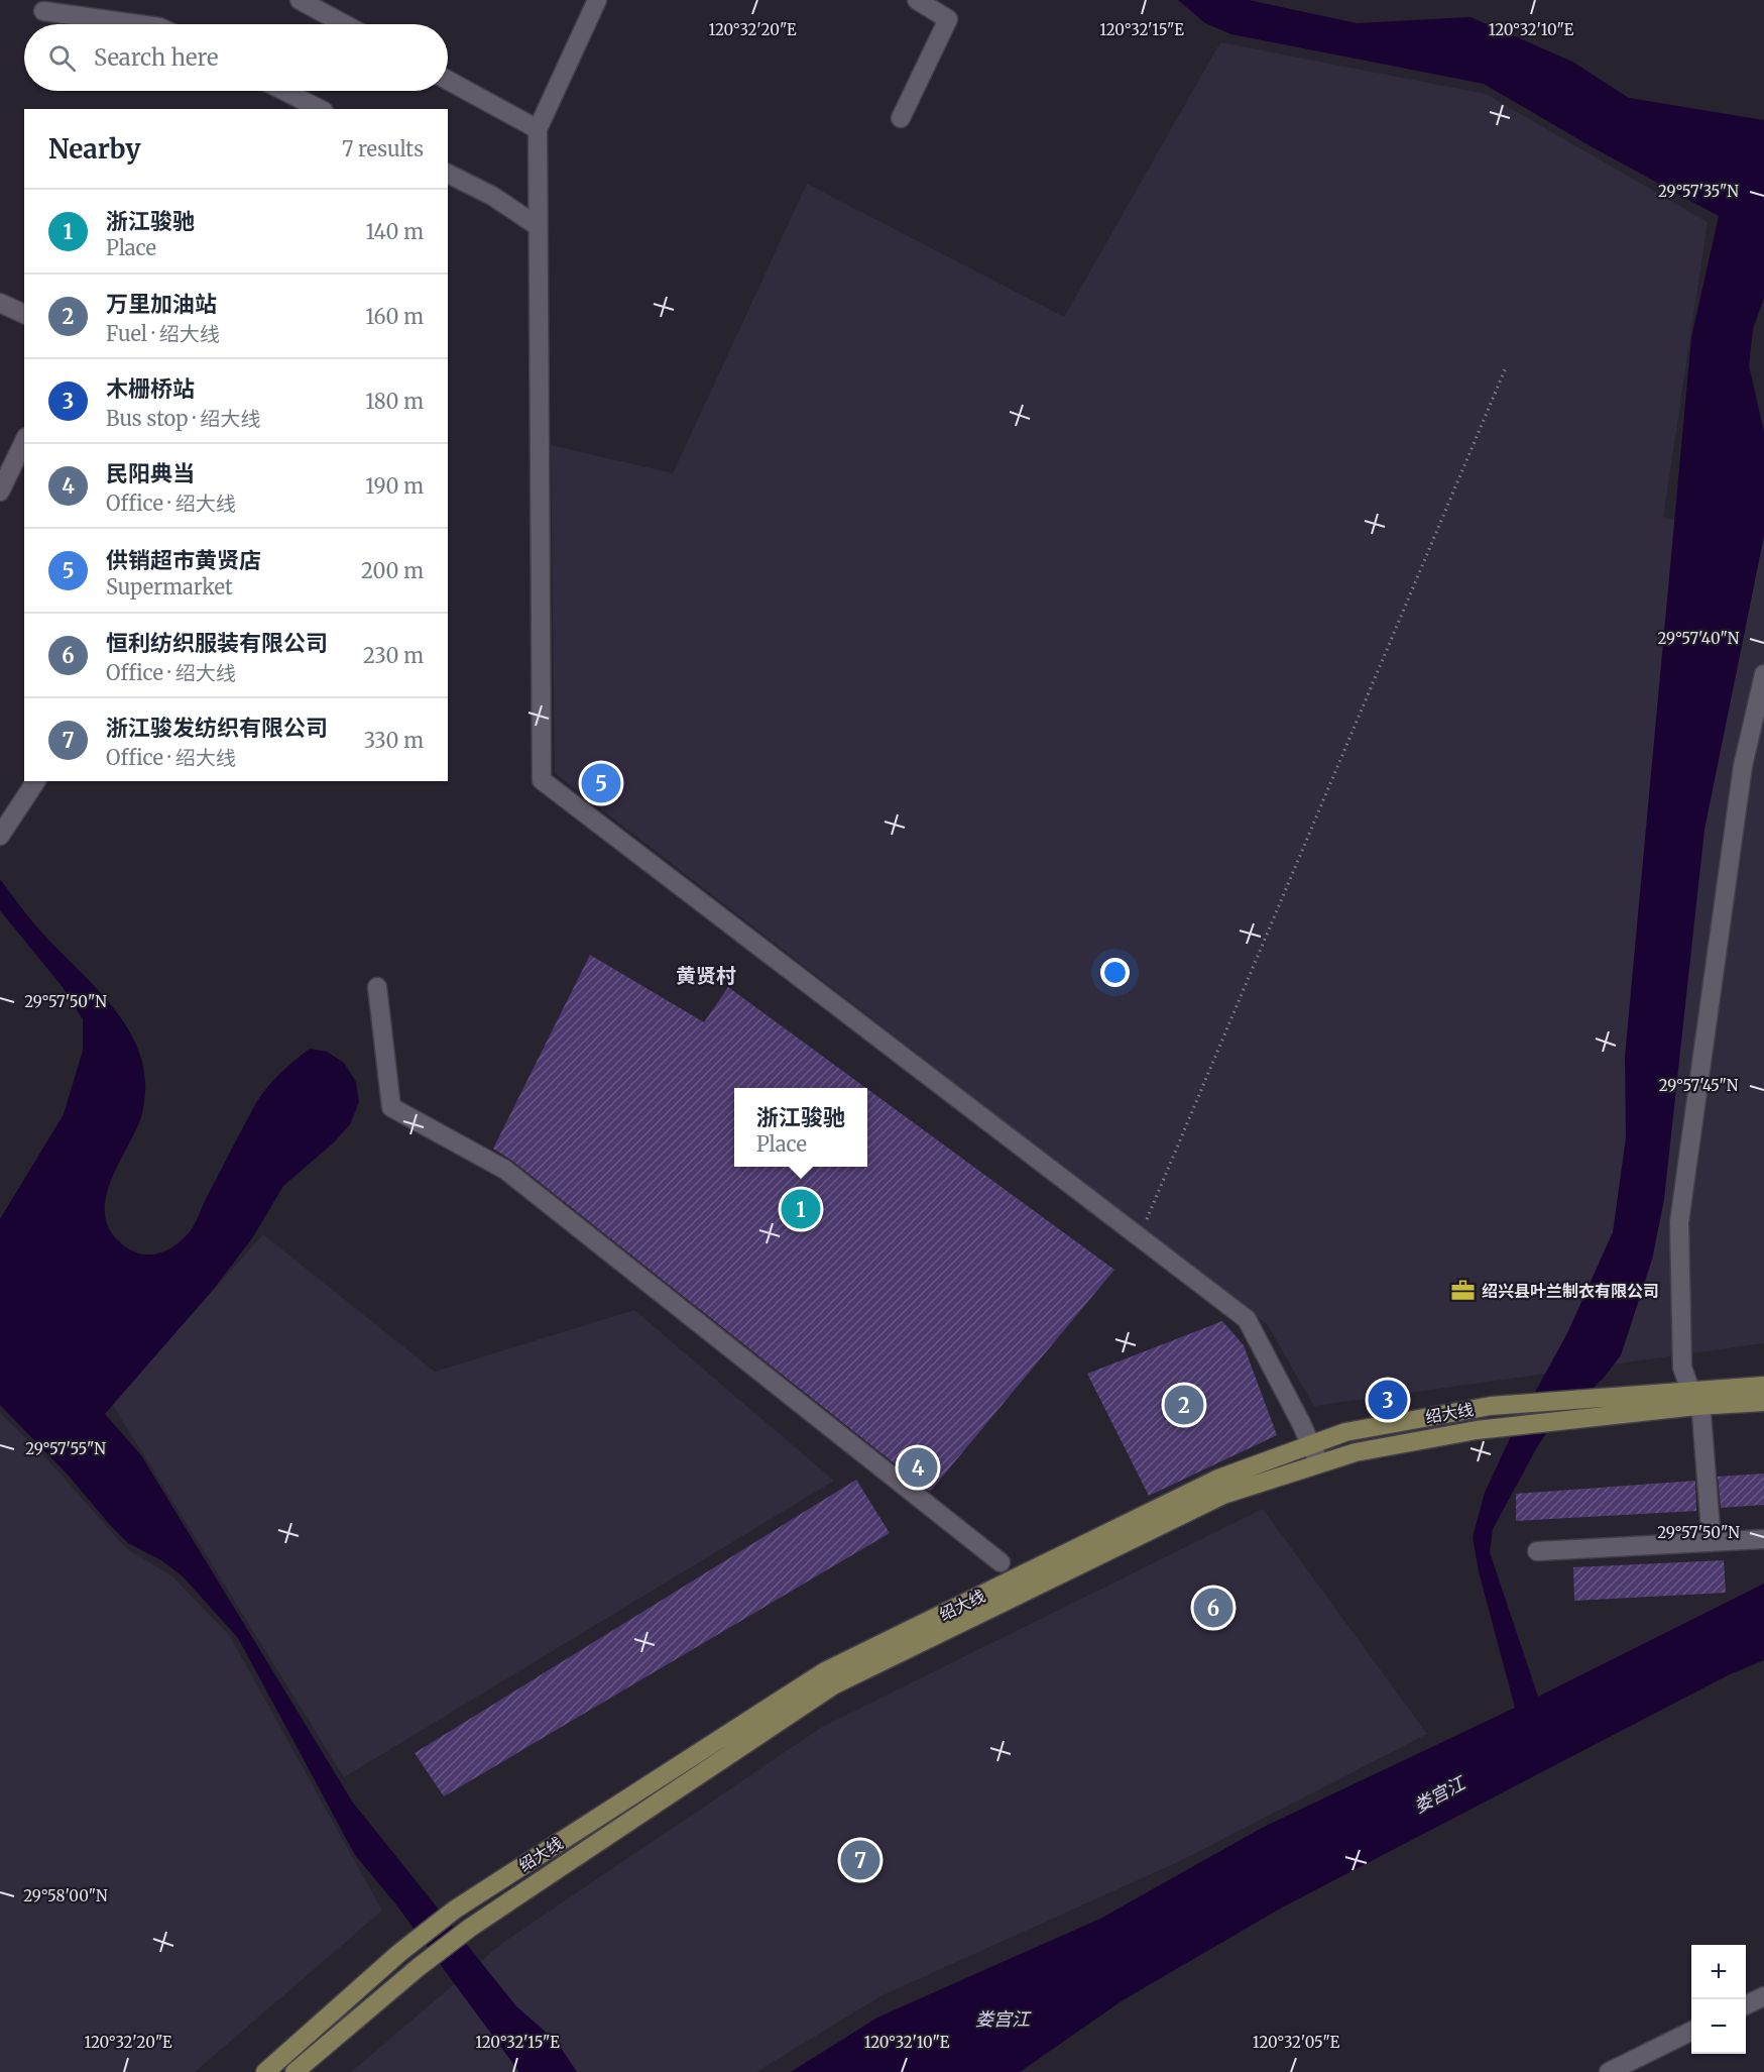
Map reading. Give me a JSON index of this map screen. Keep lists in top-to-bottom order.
{
  "streets": {
    "main road": ["绍大线"]
  },
  "districts": ["黄贤村"],
  "water": ["娄宫江"],
  "places": {
    "office": ["绍兴县叶兰制衣有限公司"]
  },
  "page": {
    "search": "Search here",
    "heading": ["Nearby", "7 results"],
    "list": [
      {
        "mark": "1",
        "name": "浙江骏驰",
        "note": "Place",
        "value": "140 m"
      },
      {
        "mark": "2",
        "name": "万里加油站",
        "note": "Fuel · 绍大线",
        "value": "160 m"
      },
      {
        "mark": "3",
        "name": "木栅桥站",
        "note": "Bus stop · 绍大线",
        "value": "180 m"
      },
      {
        "mark": "4",
        "name": "民阳典当",
        "note": "Office · 绍大线",
        "value": "190 m"
      },
      {
        "mark": "5",
        "name": "供销超市黄贤店",
        "note": "Supermarket",
        "value": "200 m"
      },
      {
        "mark": "6",
        "name": "恒利纺织服装有限公司",
        "note": "Office · 绍大线",
        "value": "230 m"
      },
      {
        "mark": "7",
        "name": "浙江骏发纺织有限公司",
        "note": "Office · 绍大线",
        "value": "330 m"
      }
    ],
    "pins": [
      "5",
      "1",
      "3",
      "2",
      "4",
      "6",
      "7"
    ],
    "popup": ["浙江骏驰", "Place"],
    "map_buttons": ["+", "−"]
  },
  "coordinates": [
    "120°32'20\"E",
    "120°32'15\"E",
    "120°32'10\"E",
    "29°57'35\"N",
    "29°57'40\"N",
    "29°57'50\"N",
    "29°57'45\"N",
    "29°57'55\"N",
    "29°58'00\"N",
    "120°32'05\"E"
  ]
}
